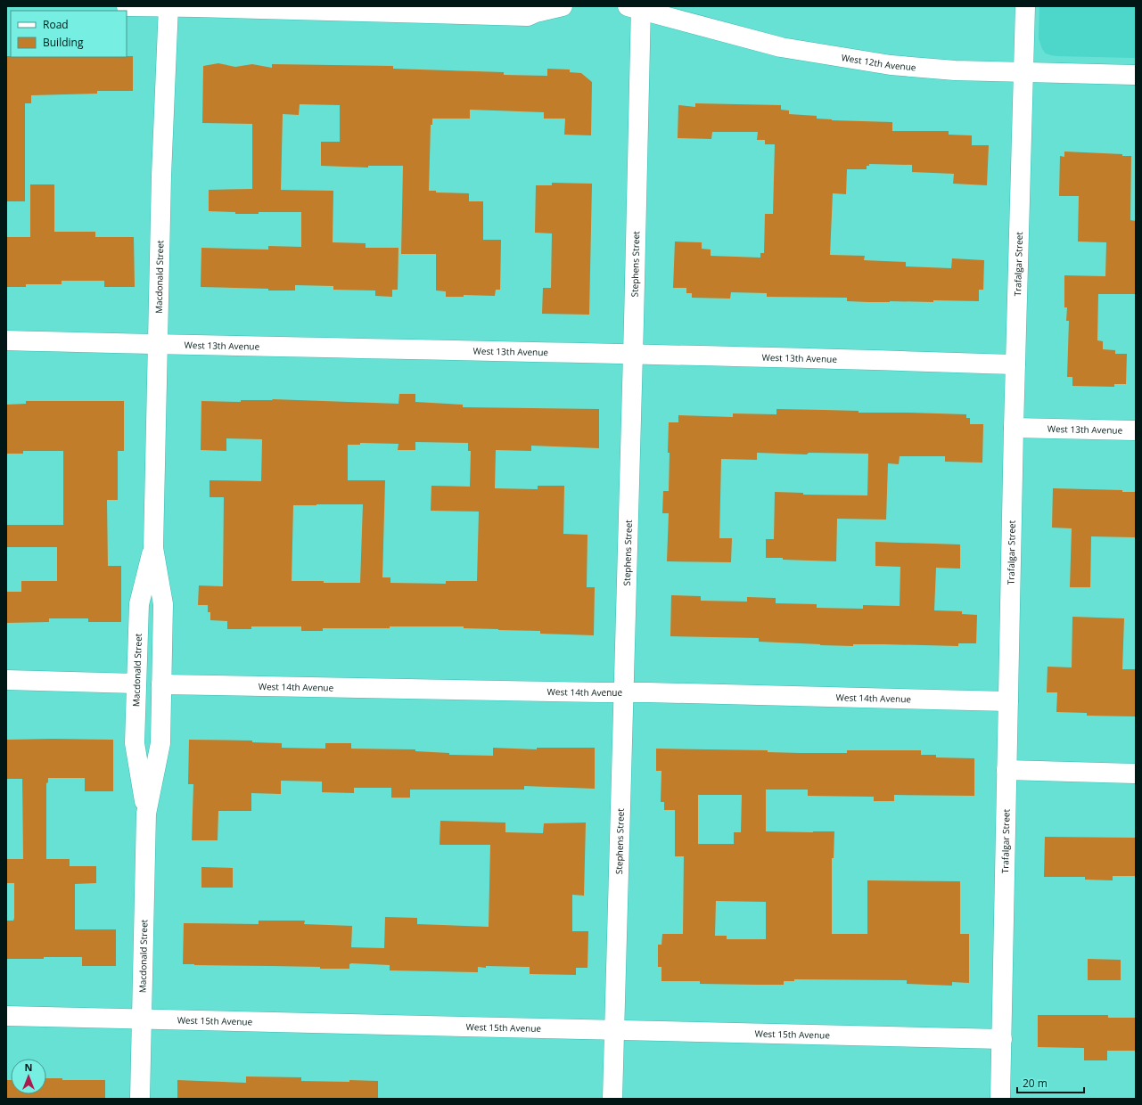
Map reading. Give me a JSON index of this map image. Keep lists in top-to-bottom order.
{
  "streets": {
    "street": [
      "West 12th Avenue",
      "Stephens Street",
      "Trafalgar Street",
      "Macdonald Street",
      "West 13th Avenue",
      "West 14th Avenue",
      "West 15th Avenue"
    ]
  },
  "crossings": [
    ["West 12th Avenue", "Stephens Street"],
    ["West 12th Avenue", "Trafalgar Street"],
    ["Stephens Street", "West 13th Avenue"],
    ["Stephens Street", "West 14th Avenue"],
    ["Stephens Street", "West 15th Avenue"],
    ["Trafalgar Street", "West 13th Avenue"],
    ["Trafalgar Street", "West 14th Avenue"],
    ["Trafalgar Street", "West 15th Avenue"],
    ["Macdonald Street", "West 13th Avenue"],
    ["Macdonald Street", "West 14th Avenue"],
    ["Macdonald Street", "West 15th Avenue"]
  ],
  "legend": ["Road", "Building"],
  "scale_bar": "20 m",
  "north": "top"
}
